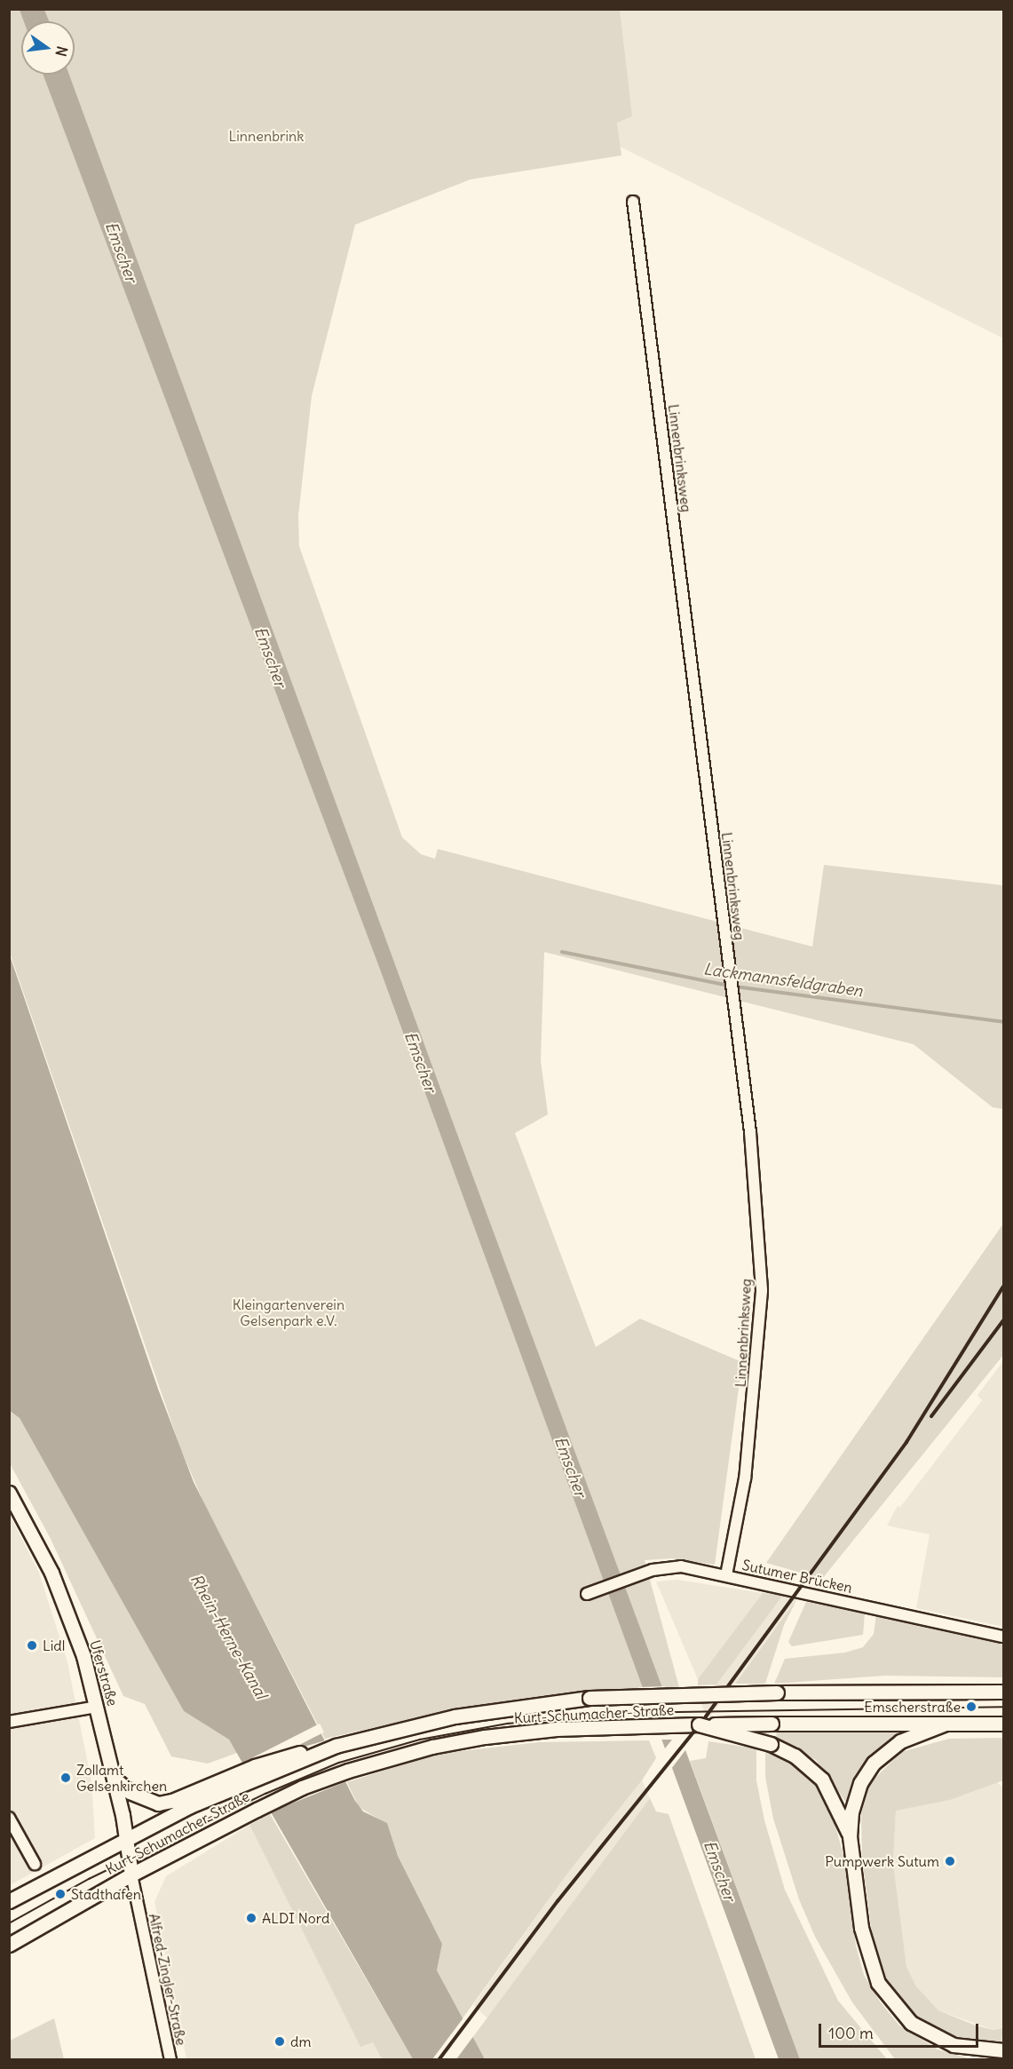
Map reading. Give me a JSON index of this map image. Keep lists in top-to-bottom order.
{
  "streets": {
    "main road": ["Uferstraße", "Kurt-Schumacher-Straße"],
    "street": ["Linnenbrinksweg", "Sutumer Brücken", "Alfred-Zingler-Straße"]
  },
  "crossings": [
    ["Linnenbrinksweg", "Sutumer Brücken"],
    ["Uferstraße", "Kurt-Schumacher-Straße"],
    ["Uferstraße", "Alfred-Zingler-Straße"],
    ["Kurt-Schumacher-Straße", "Alfred-Zingler-Straße"]
  ],
  "water": ["Emscher", "Lackmannsfeldgraben", "Rhein-Herne-Kanal"],
  "parks": ["Linnenbrink", "Kleingartenverein Gelsenpark e.V."],
  "places": [
    "Lidl",
    "Emscherstraße",
    "Zollamt Gelsenkirchen",
    "Pumpwerk Sutum",
    "Stadthafen",
    "ALDI Nord",
    "dm"
  ],
  "scale_bar": "100 m",
  "north": "right"
}
